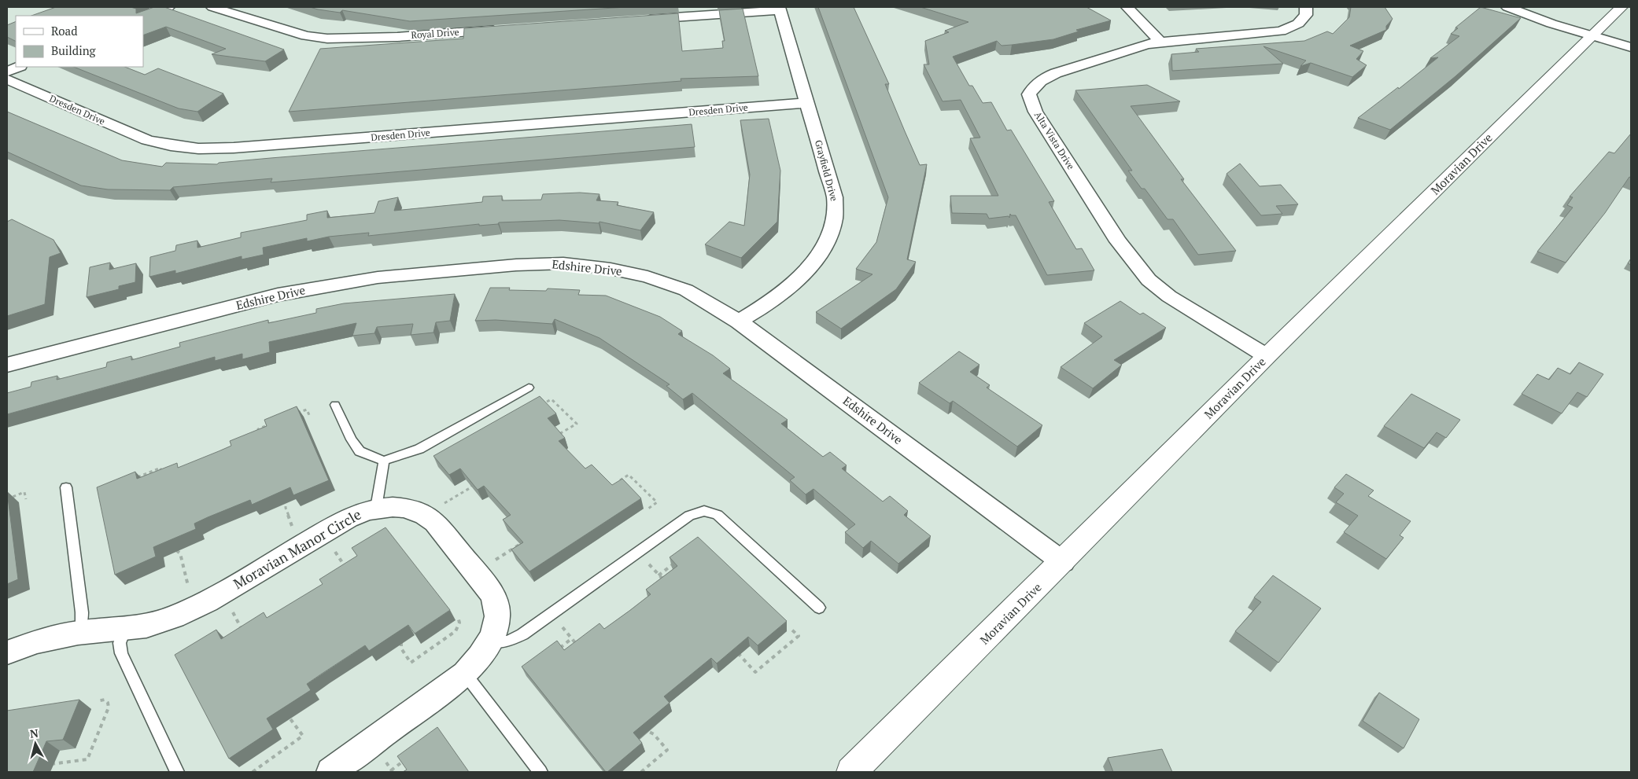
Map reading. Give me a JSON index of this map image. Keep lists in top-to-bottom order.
{
  "streets": {
    "street": [
      "Royal Drive",
      "Dresden Drive",
      "Alta Vista Drive",
      "Moravian Drive",
      "Grayfield Drive",
      "Edshire Drive",
      "Moravian Manor Circle"
    ]
  },
  "crossings": [
    ["Dresden Drive", "Grayfield Drive"],
    ["Alta Vista Drive", "Moravian Drive"],
    ["Moravian Drive", "Edshire Drive"],
    ["Grayfield Drive", "Edshire Drive"]
  ],
  "legend": ["Road", "Building"],
  "north": "top"
}
